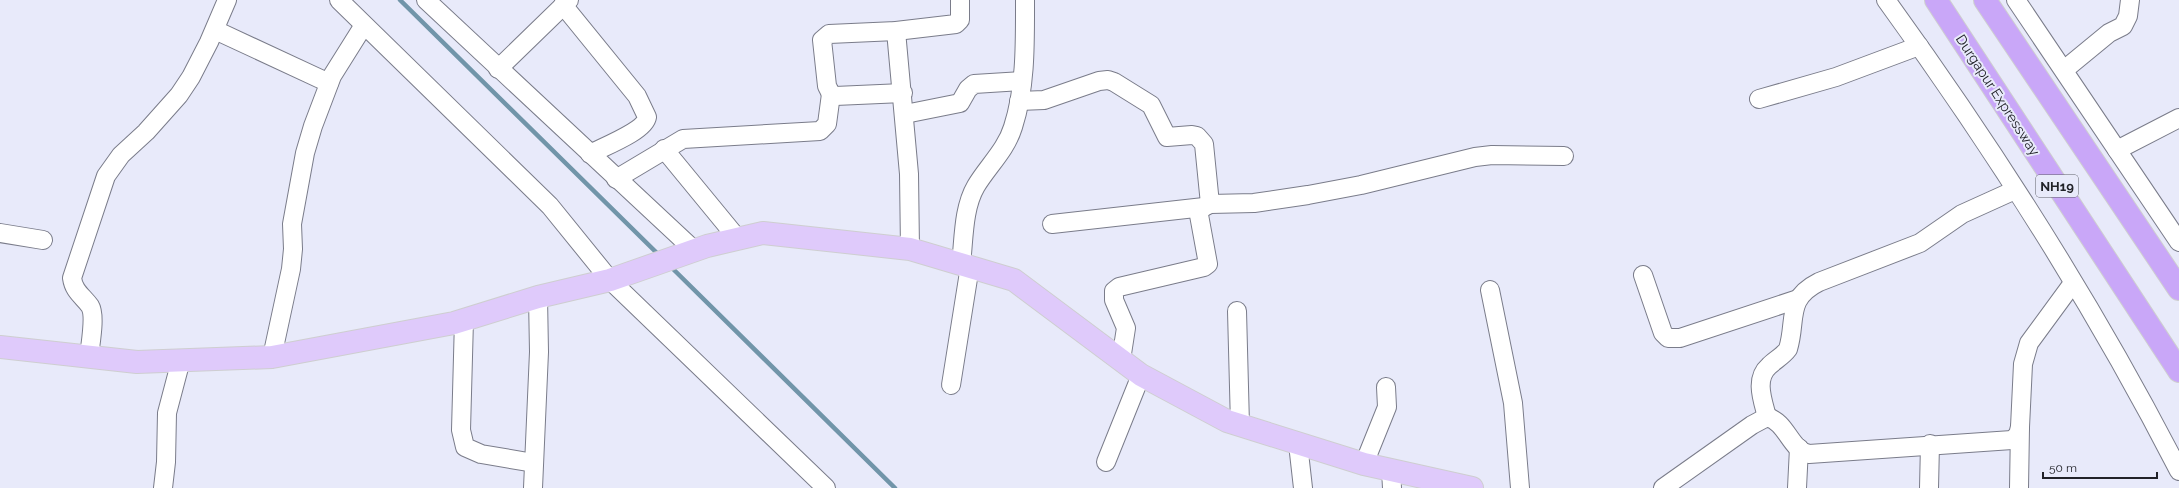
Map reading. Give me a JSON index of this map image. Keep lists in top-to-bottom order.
{
  "streets": {
    "highway": ["Durgapur Expressway", "NH19"]
  },
  "scale_bar": "50 m"
}
